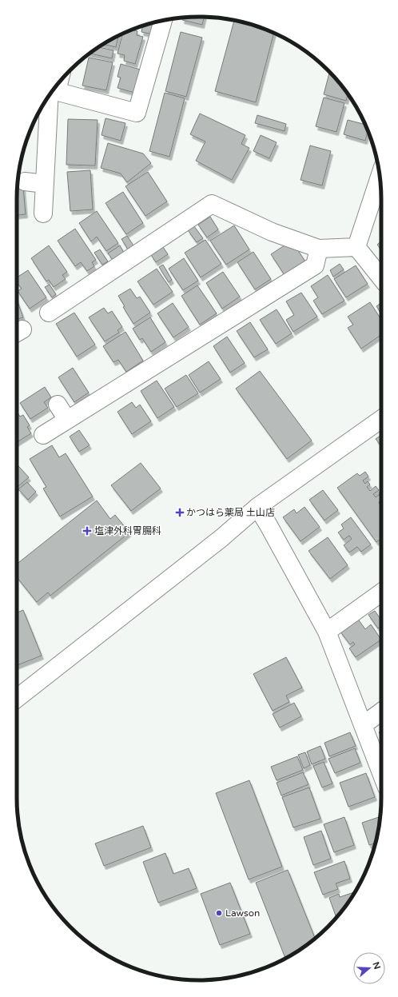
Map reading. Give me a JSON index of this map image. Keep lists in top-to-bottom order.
{
  "places": {
    "health": ["かつはら薬局 土山店", "塩津外科胃腸科"],
    "other": ["Lawson"]
  },
  "north": "right"
}
